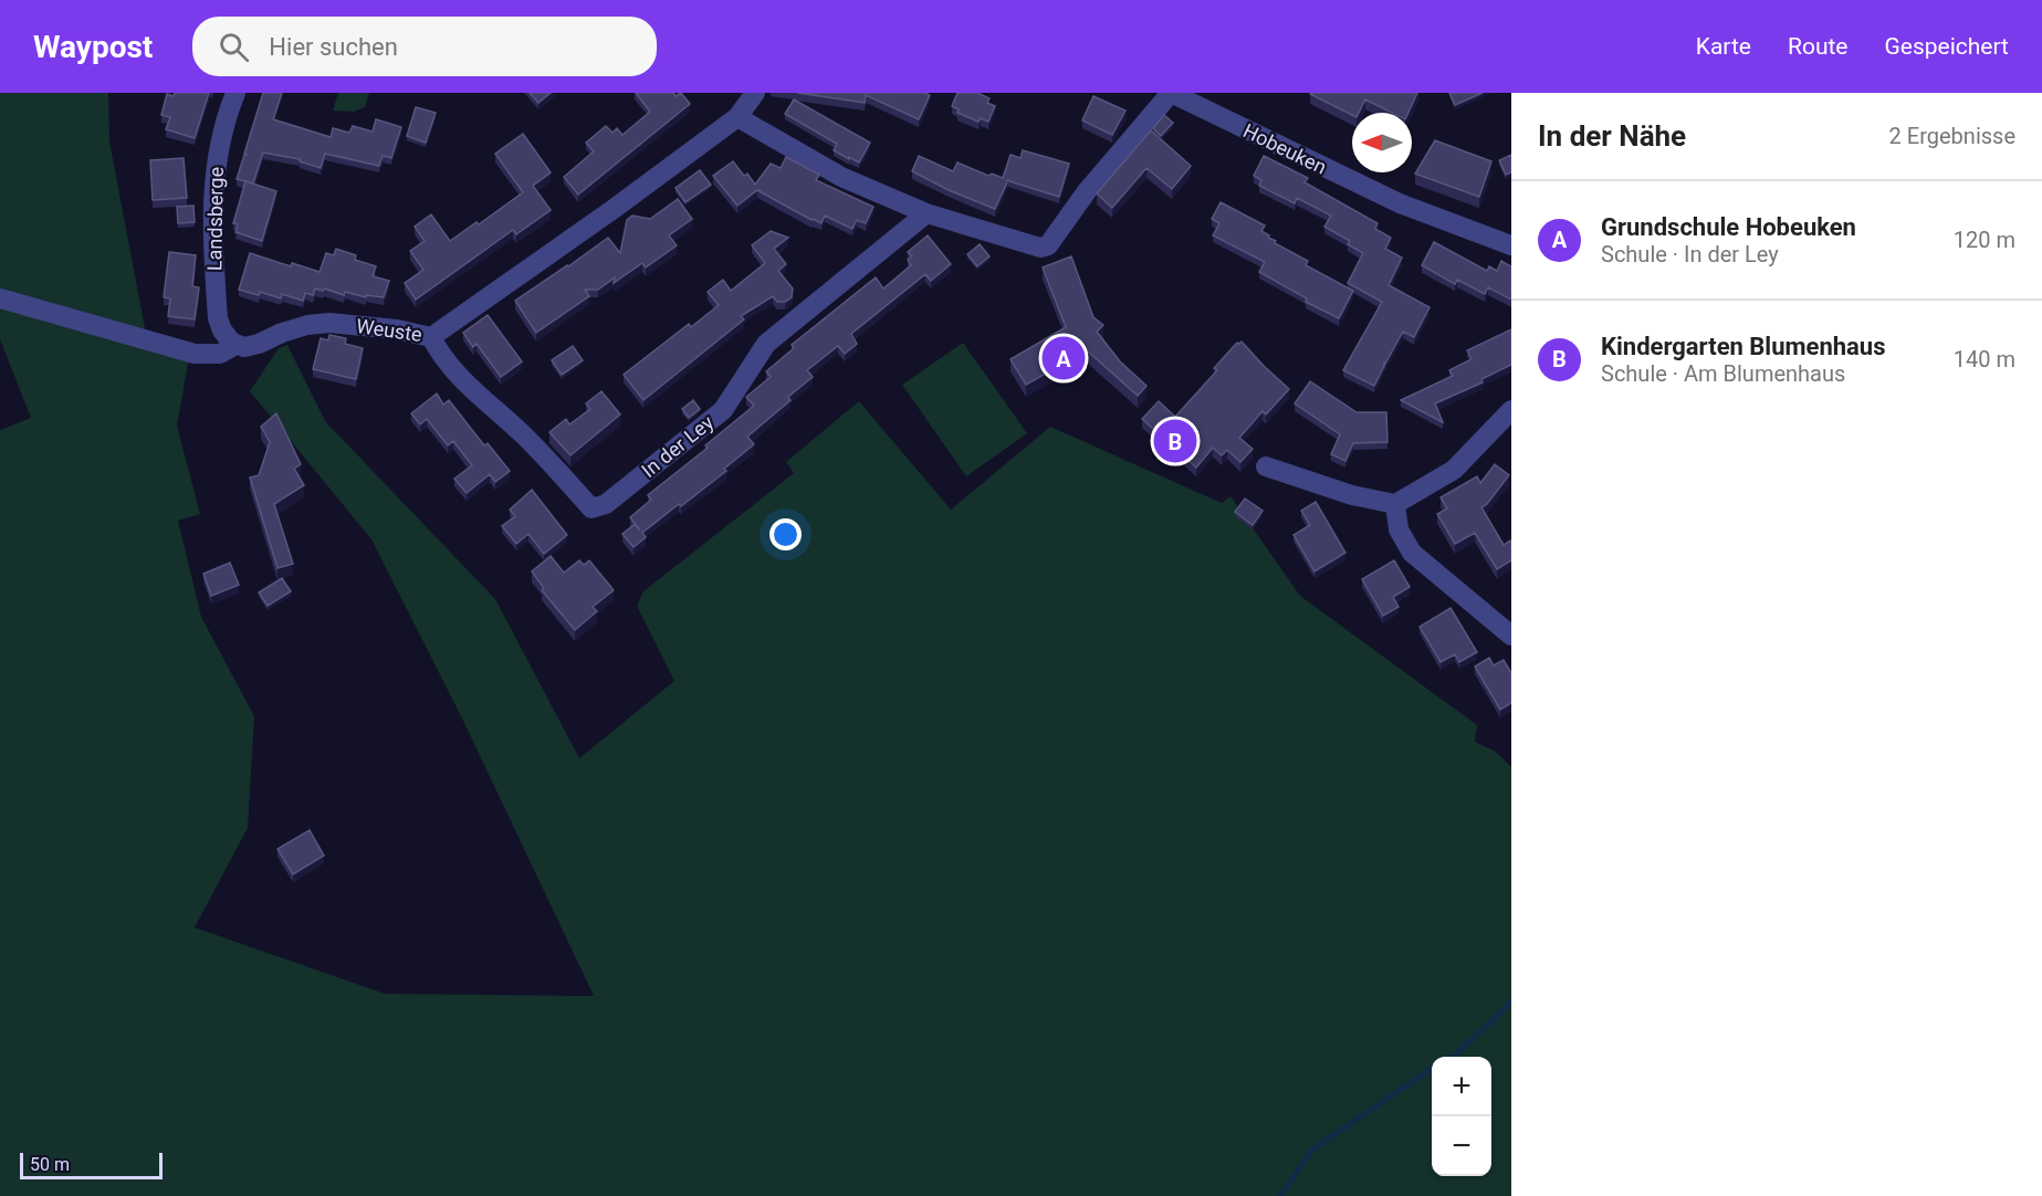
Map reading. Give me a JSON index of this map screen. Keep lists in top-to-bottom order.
{
  "streets": {
    "street": [
      "Hobeuken",
      "Landsberge",
      "Weuste",
      "In der Ley"
    ]
  },
  "crossings": [
    ["Hobeuken", "In der Ley"],
    ["Landsberge", "Weuste"],
    ["Weuste", "In der Ley"]
  ],
  "scale_bar": "50 m",
  "north": "left",
  "page": {
    "header": "Waypost",
    "search": "Hier suchen",
    "nav": ["Karte", "Route", "Gespeichert"],
    "heading": ["In der Nähe", "2 Ergebnisse"],
    "list": [
      {
        "mark": "A",
        "name": "Grundschule Hobeuken",
        "note": "Schule · In der Ley",
        "value": "120 m"
      },
      {
        "mark": "B",
        "name": "Kindergarten Blumenhaus",
        "note": "Schule · Am Blumenhaus",
        "value": "140 m"
      }
    ],
    "pins": ["A", "B"],
    "map_buttons": ["+", "−"],
    "scale": "50 m"
  }
}
